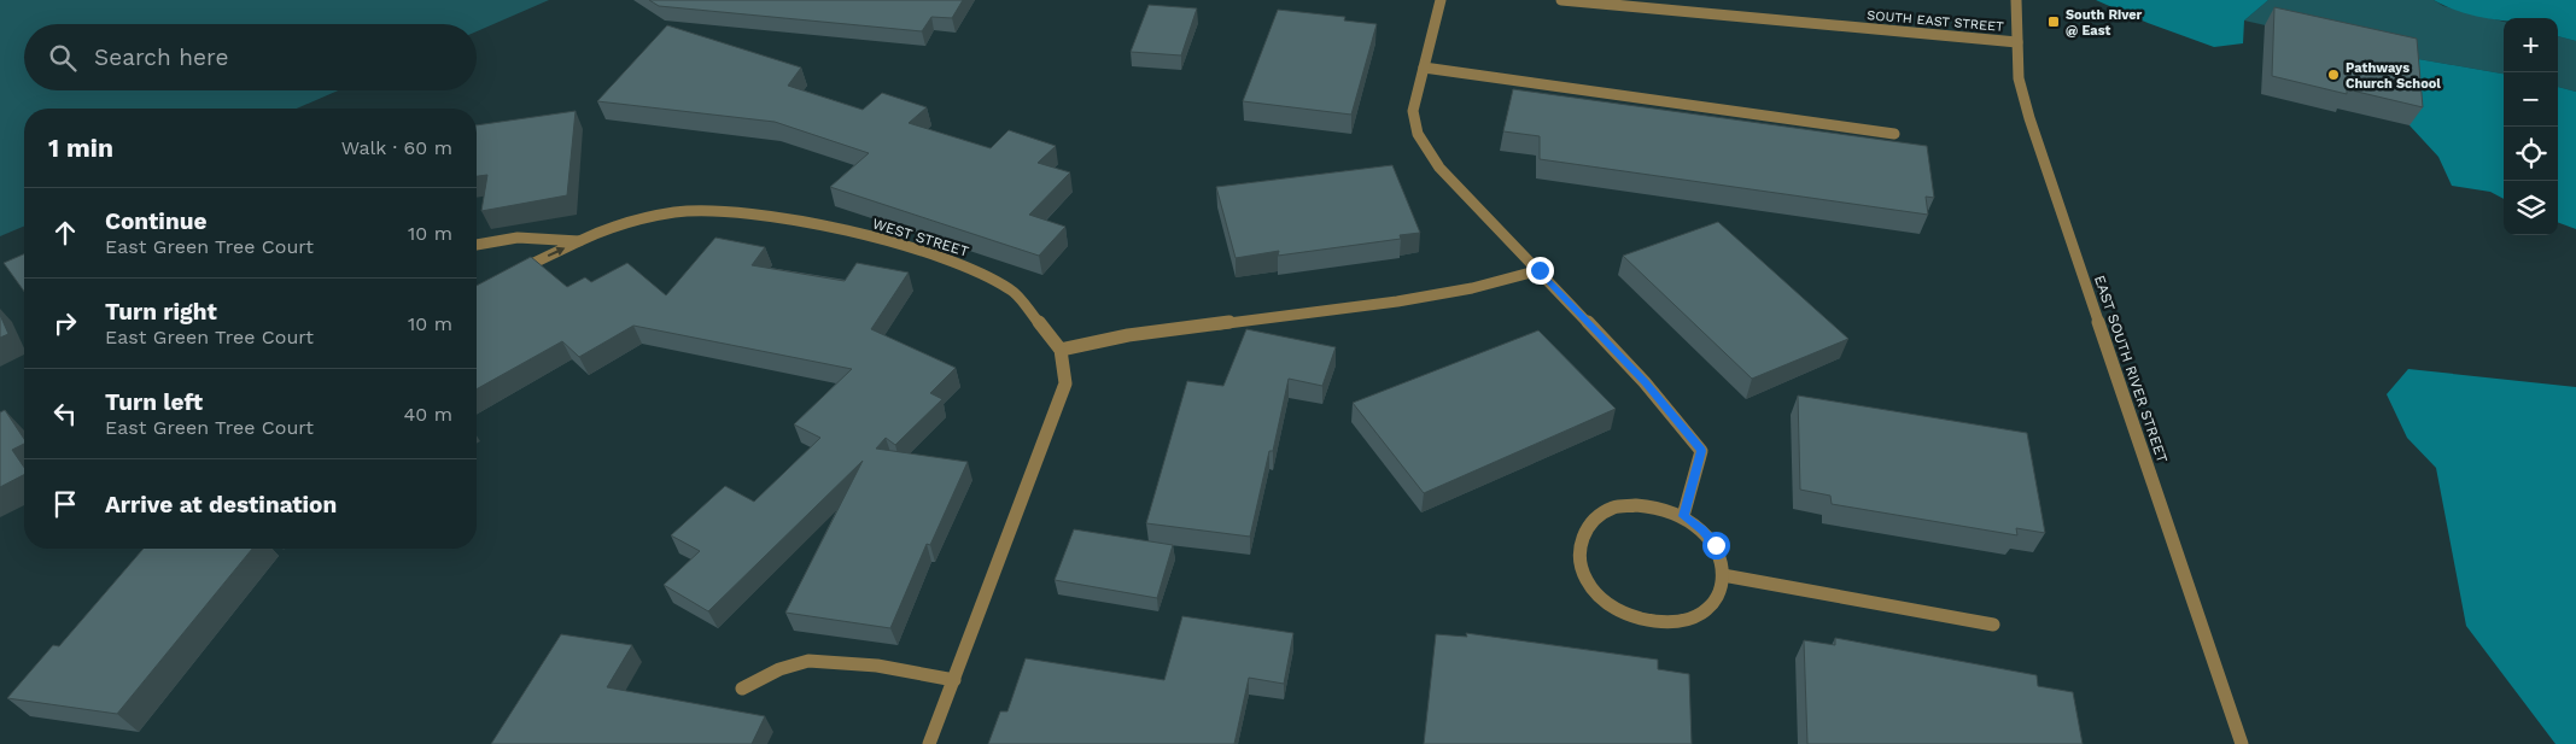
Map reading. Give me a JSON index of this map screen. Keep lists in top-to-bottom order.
{
  "streets": {
    "street": ["SOUTH EAST STREET", "WEST STREET", "EAST SOUTH RIVER STREET"]
  },
  "crossings": [
    ["SOUTH EAST STREET", "EAST SOUTH RIVER STREET"]
  ],
  "places": {
    "transit": ["South River @ East"],
    "other": ["Pathways Church School"]
  },
  "page": {
    "map_buttons": ["+", "−"],
    "search": "Search here",
    "heading": ["1 min", "Walk · 60 m"],
    "list": [
      ["Continue", "East Green Tree Court", "10 m"],
      ["Turn right", "East Green Tree Court", "10 m"],
      ["Turn left", "East Green Tree Court", "40 m"],
      "Arrive at destination"
    ]
  }
}
